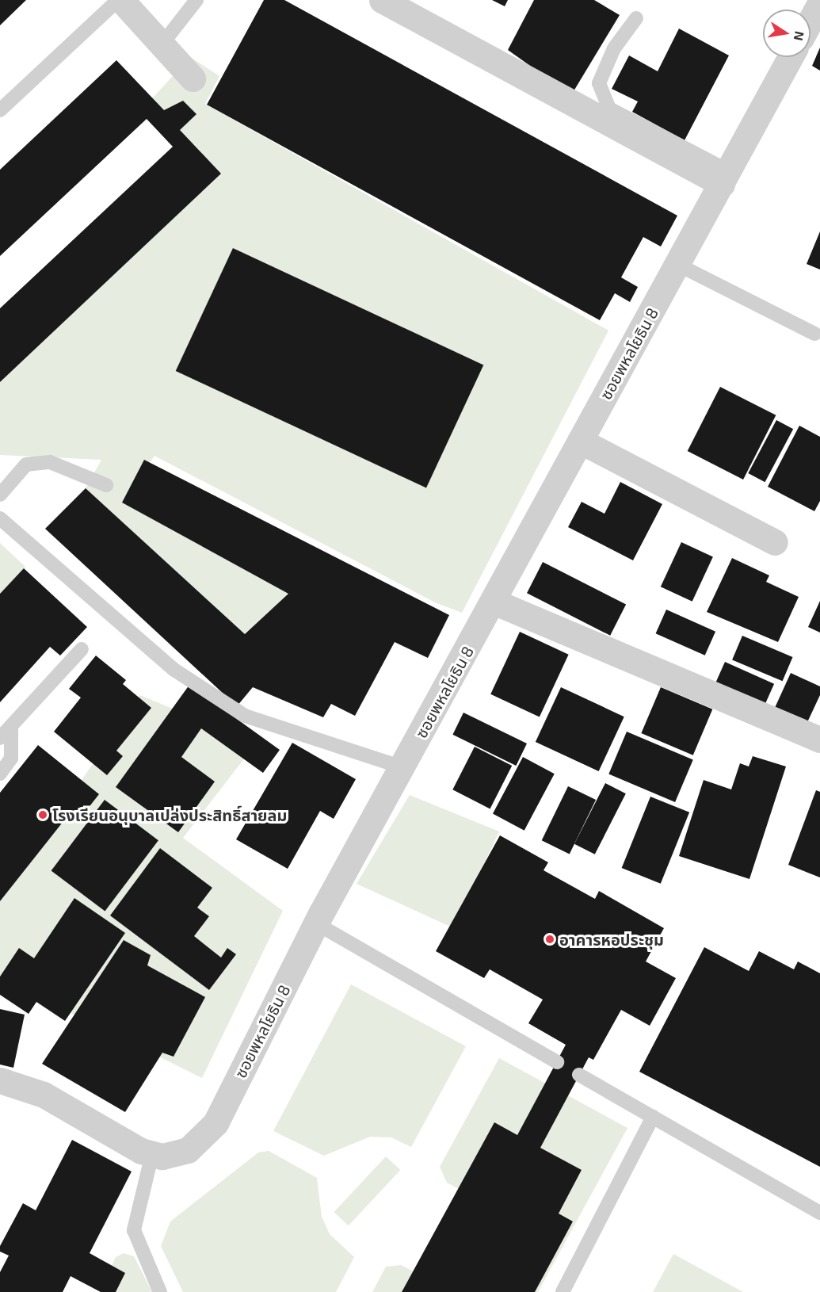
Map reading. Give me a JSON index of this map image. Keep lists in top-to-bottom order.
{
  "streets": {
    "street": ["ซอยพหลโยธิน 8"]
  },
  "places": ["โรงเรียนอนุบาลเปล่งประสิทธิ์สายลม", "อาคารหอประชุม"],
  "north": "right"
}
